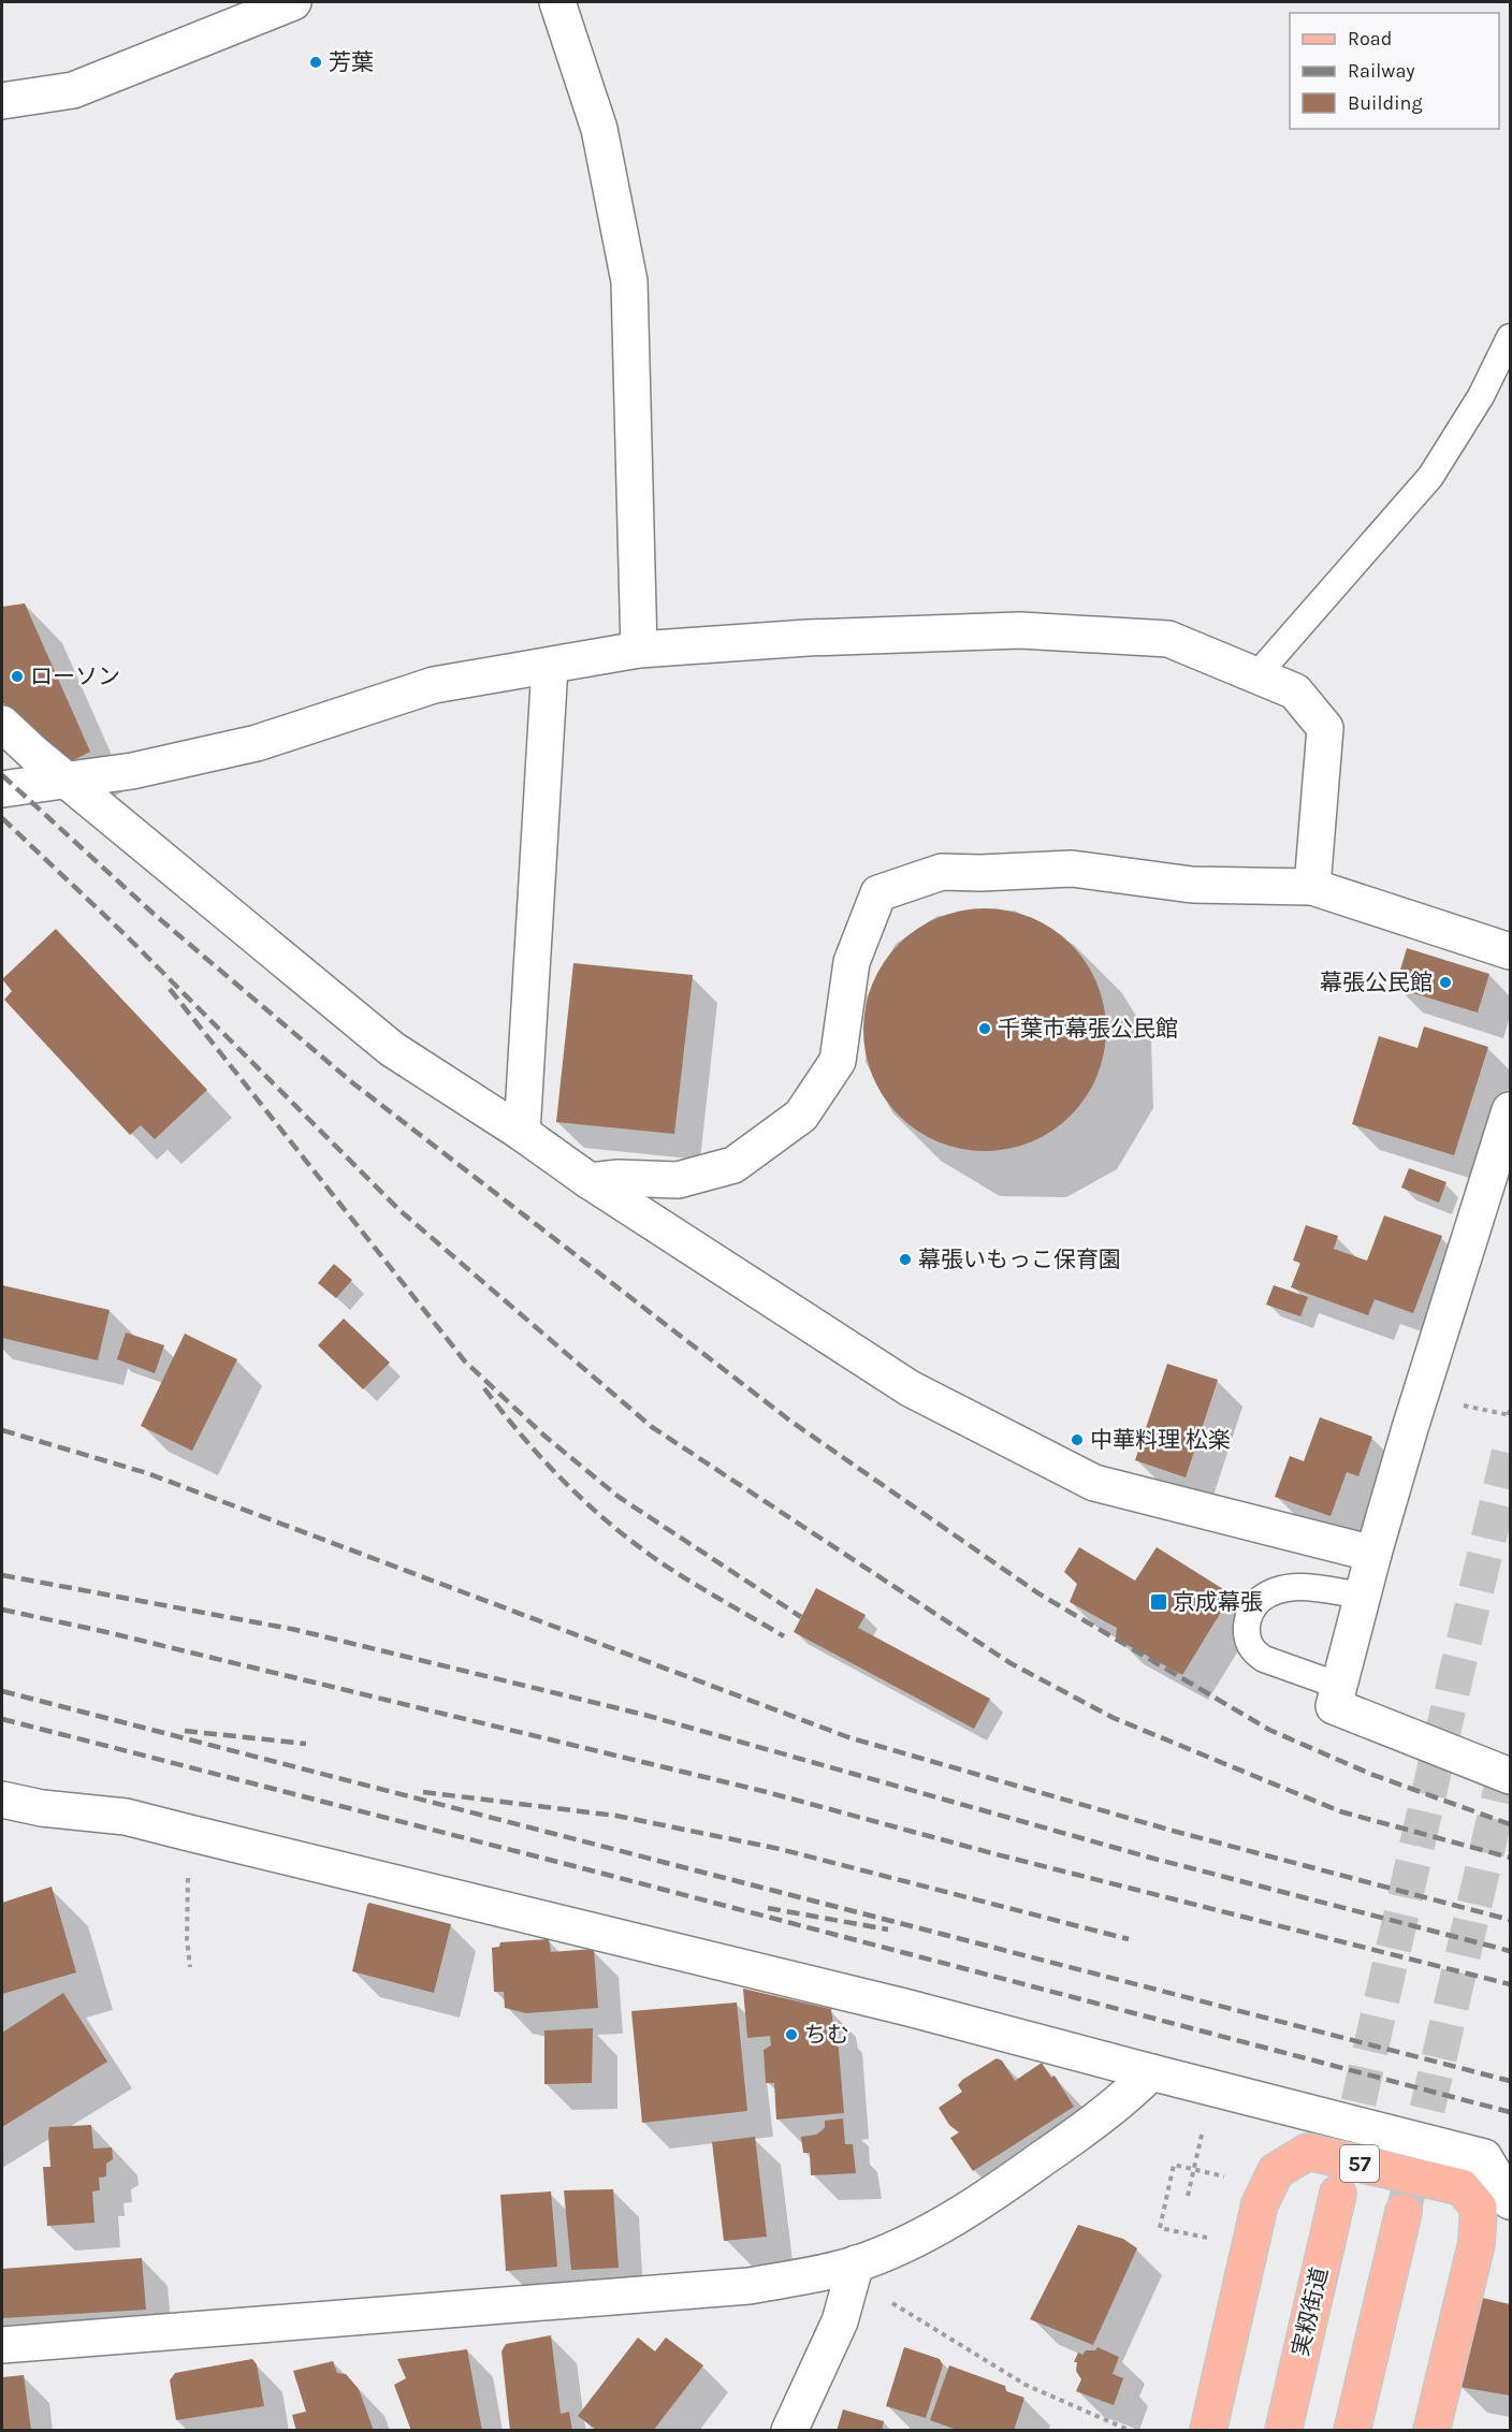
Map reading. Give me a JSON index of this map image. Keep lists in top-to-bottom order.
{
  "streets": {
    "main road": ["57", "実籾街道"]
  },
  "places": {
    "other": [
      "芳葉",
      "ローソン",
      "幕張公民館",
      "千葉市幕張公民館",
      "幕張いもっこ保育園",
      "中華料理 松楽",
      "ちむ"
    ],
    "transit": ["京成幕張"]
  },
  "legend": ["Road", "Railway", "Building"]
}
